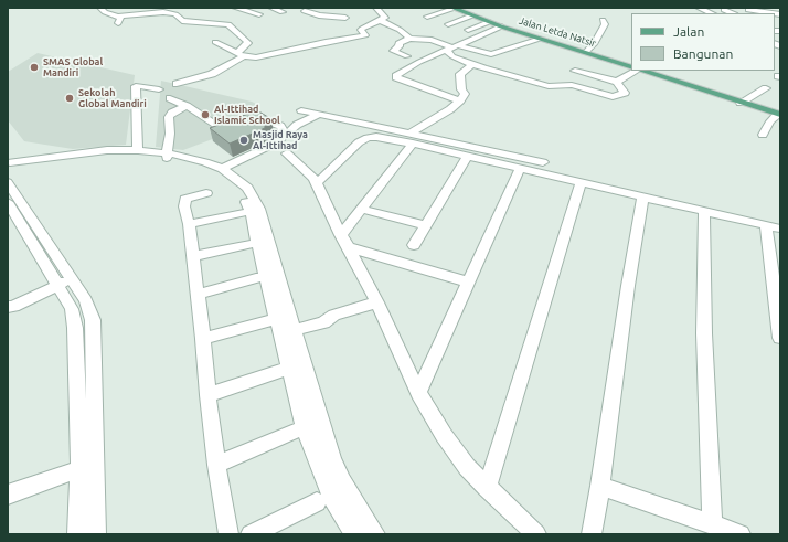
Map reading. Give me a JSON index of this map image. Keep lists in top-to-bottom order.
{
  "streets": {
    "main road": ["Jalan Letda Natsir"]
  },
  "places": [
    "SMAS Global Mandiri",
    "Sekolah Global Mandiri",
    "Al-Ittihad Islamic School",
    "Masjid Raya Al-Ittihad"
  ],
  "legend": ["Jalan", "Bangunan"]
}
